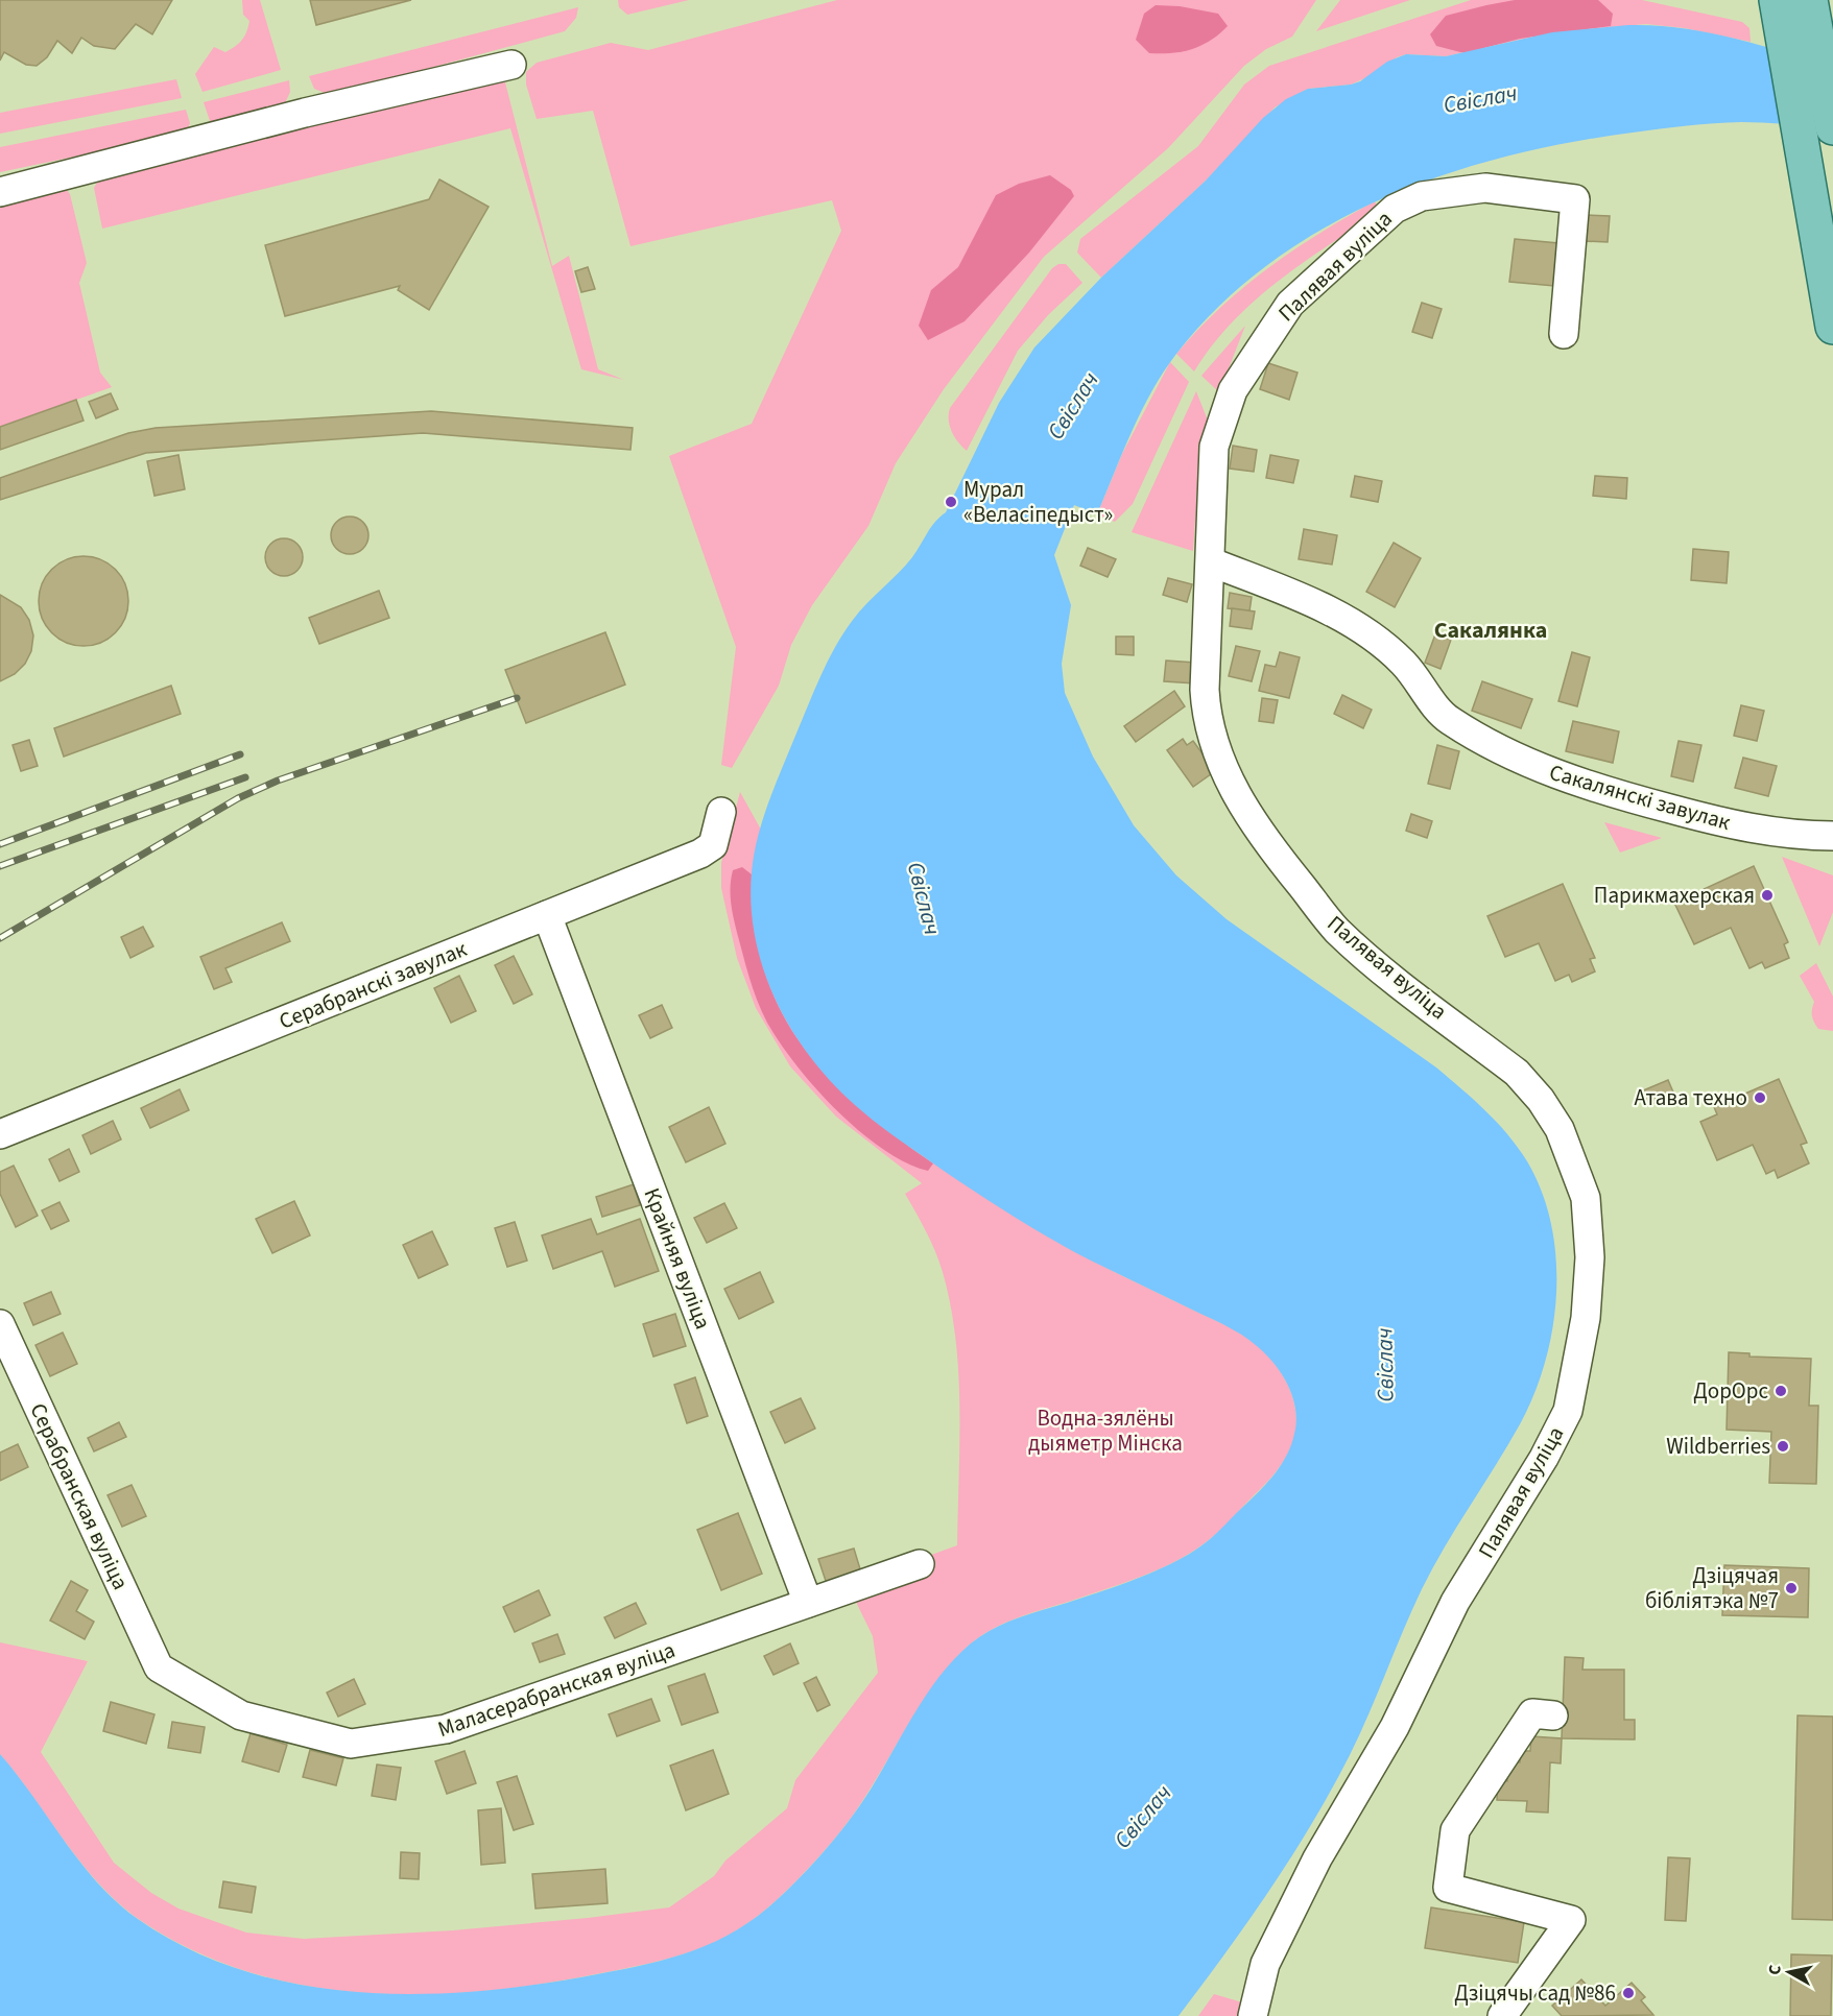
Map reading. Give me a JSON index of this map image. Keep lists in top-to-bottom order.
{
  "streets": {
    "street": [
      "Палявая вуліца",
      "Сакалянскі завулак",
      "Серабранскі завулак",
      "Крайняя вуліца",
      "Серабранская вуліца",
      "Маласерабранская вуліца"
    ]
  },
  "crossings": [
    ["Палявая вуліца", "Сакалянскі завулак"],
    ["Серабранскі завулак", "Крайняя вуліца"],
    ["Крайняя вуліца", "Маласерабранская вуліца"],
    ["Серабранская вуліца", "Маласерабранская вуліца"]
  ],
  "districts": ["Сакалянка"],
  "water": ["Свіслач"],
  "parks": ["Водна-зялёны дыяметр Мінска"],
  "places": [
    "Мурал «Веласіпедыст»",
    "Парикмахерская",
    "Атава техно",
    "ДорОрс",
    "Wildberries",
    "Дзіцячая бібліятэка №7",
    "Дзіцячы сад №86"
  ],
  "north": "left"
}
